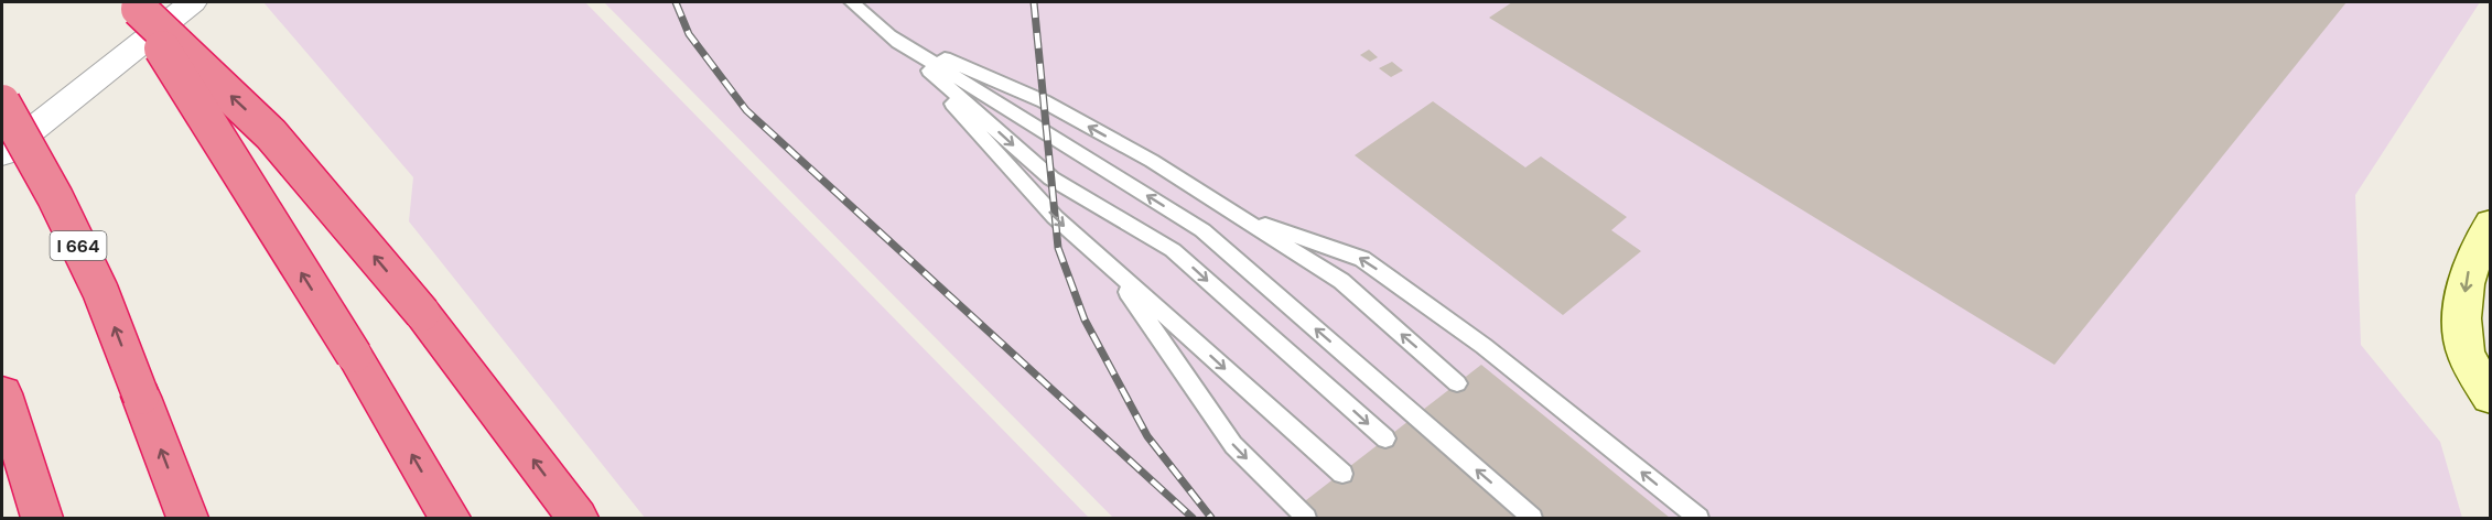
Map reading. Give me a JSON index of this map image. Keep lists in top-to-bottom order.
{
  "streets": {
    "highway": ["I 664"]
  }
}
